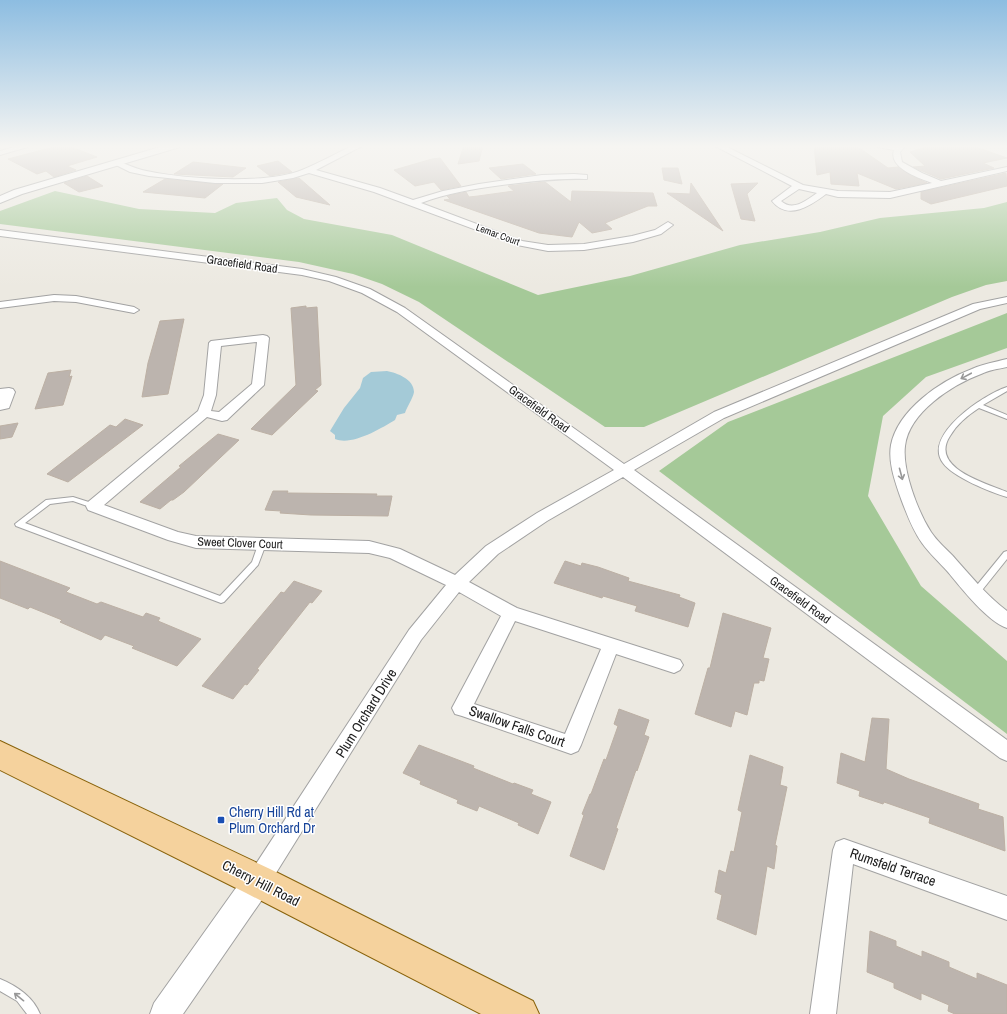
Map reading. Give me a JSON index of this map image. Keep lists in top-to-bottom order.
{
  "streets": {
    "main road": ["Cherry Hill Road"],
    "street": [
      "Lemar Court",
      "Gracefield Road",
      "Sweet Clover Court",
      "Plum Orchard Drive",
      "Swallow Falls Court",
      "Rumsfeld Terrace"
    ]
  },
  "crossings": [
    ["Gracefield Road", "Plum Orchard Drive"],
    ["Sweet Clover Court", "Plum Orchard Drive"],
    ["Plum Orchard Drive", "Cherry Hill Road"]
  ],
  "places": {
    "transit": ["Cherry Hill Rd at Plum Orchard Dr"]
  }
}
